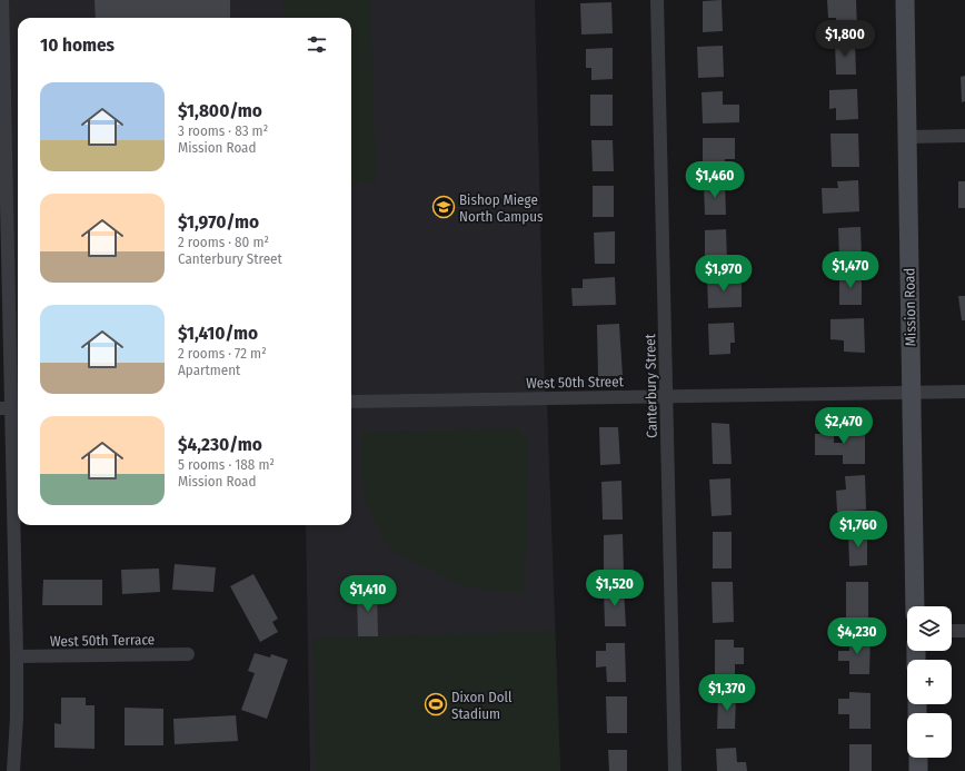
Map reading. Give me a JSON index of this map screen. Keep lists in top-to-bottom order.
{
  "streets": {
    "main road": ["Mission Road"],
    "street": ["West 50th Street", "Canterbury Street", "West 50th Terrace"]
  },
  "crossings": [
    ["Mission Road", "West 50th Street"],
    ["West 50th Street", "Canterbury Street"]
  ],
  "places": {
    "school or university": ["Bishop Miege North Campus"],
    "sports": ["Dixon Doll Stadium"]
  },
  "page": {
    "heading": "10 homes",
    "price": [
      "$1,800",
      "$1,460",
      "$1,470",
      "$1,970",
      "$2,470",
      "$1,760",
      "$1,520",
      "$1,410",
      "$4,230",
      "$1,370"
    ],
    "list": [
      {
        "name": "$1,800/mo",
        "note": "3 rooms · 83 m² · Mission Road"
      },
      {
        "name": "$1,970/mo",
        "note": "2 rooms · 80 m² · Canterbury Street"
      },
      {
        "name": "$1,410/mo",
        "note": "2 rooms · 72 m² · Apartment"
      },
      {
        "name": "$4,230/mo",
        "note": "5 rooms · 188 m² · Mission Road"
      }
    ],
    "map_buttons": ["+", "−"]
  }
}
